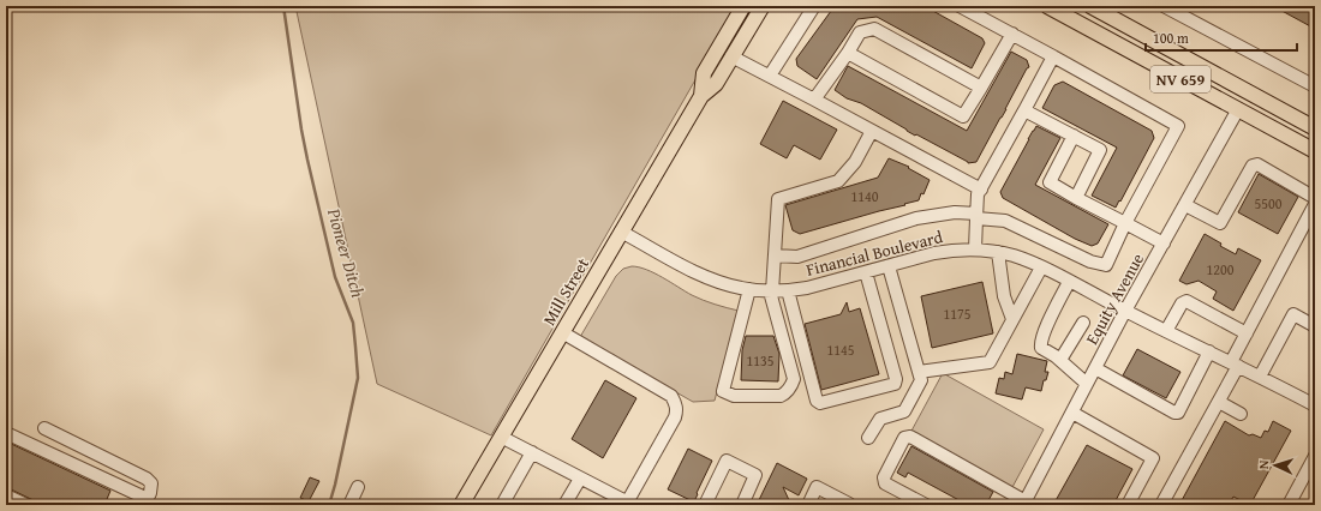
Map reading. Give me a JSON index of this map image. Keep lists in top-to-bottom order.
{
  "streets": {
    "main road": ["NV 659", "Mill Street"],
    "street": ["Financial Boulevard", "Equity Avenue"]
  },
  "crossings": [
    ["NV 659", "Equity Avenue"],
    ["Financial Boulevard", "Mill Street"],
    ["Financial Boulevard", "Equity Avenue"]
  ],
  "water": ["Pioneer Ditch"],
  "house_numbers": [
    "1140",
    "5500",
    "1200",
    "1175",
    "1145",
    "1135"
  ],
  "scale_bar": "100 m",
  "north": "left"
}
